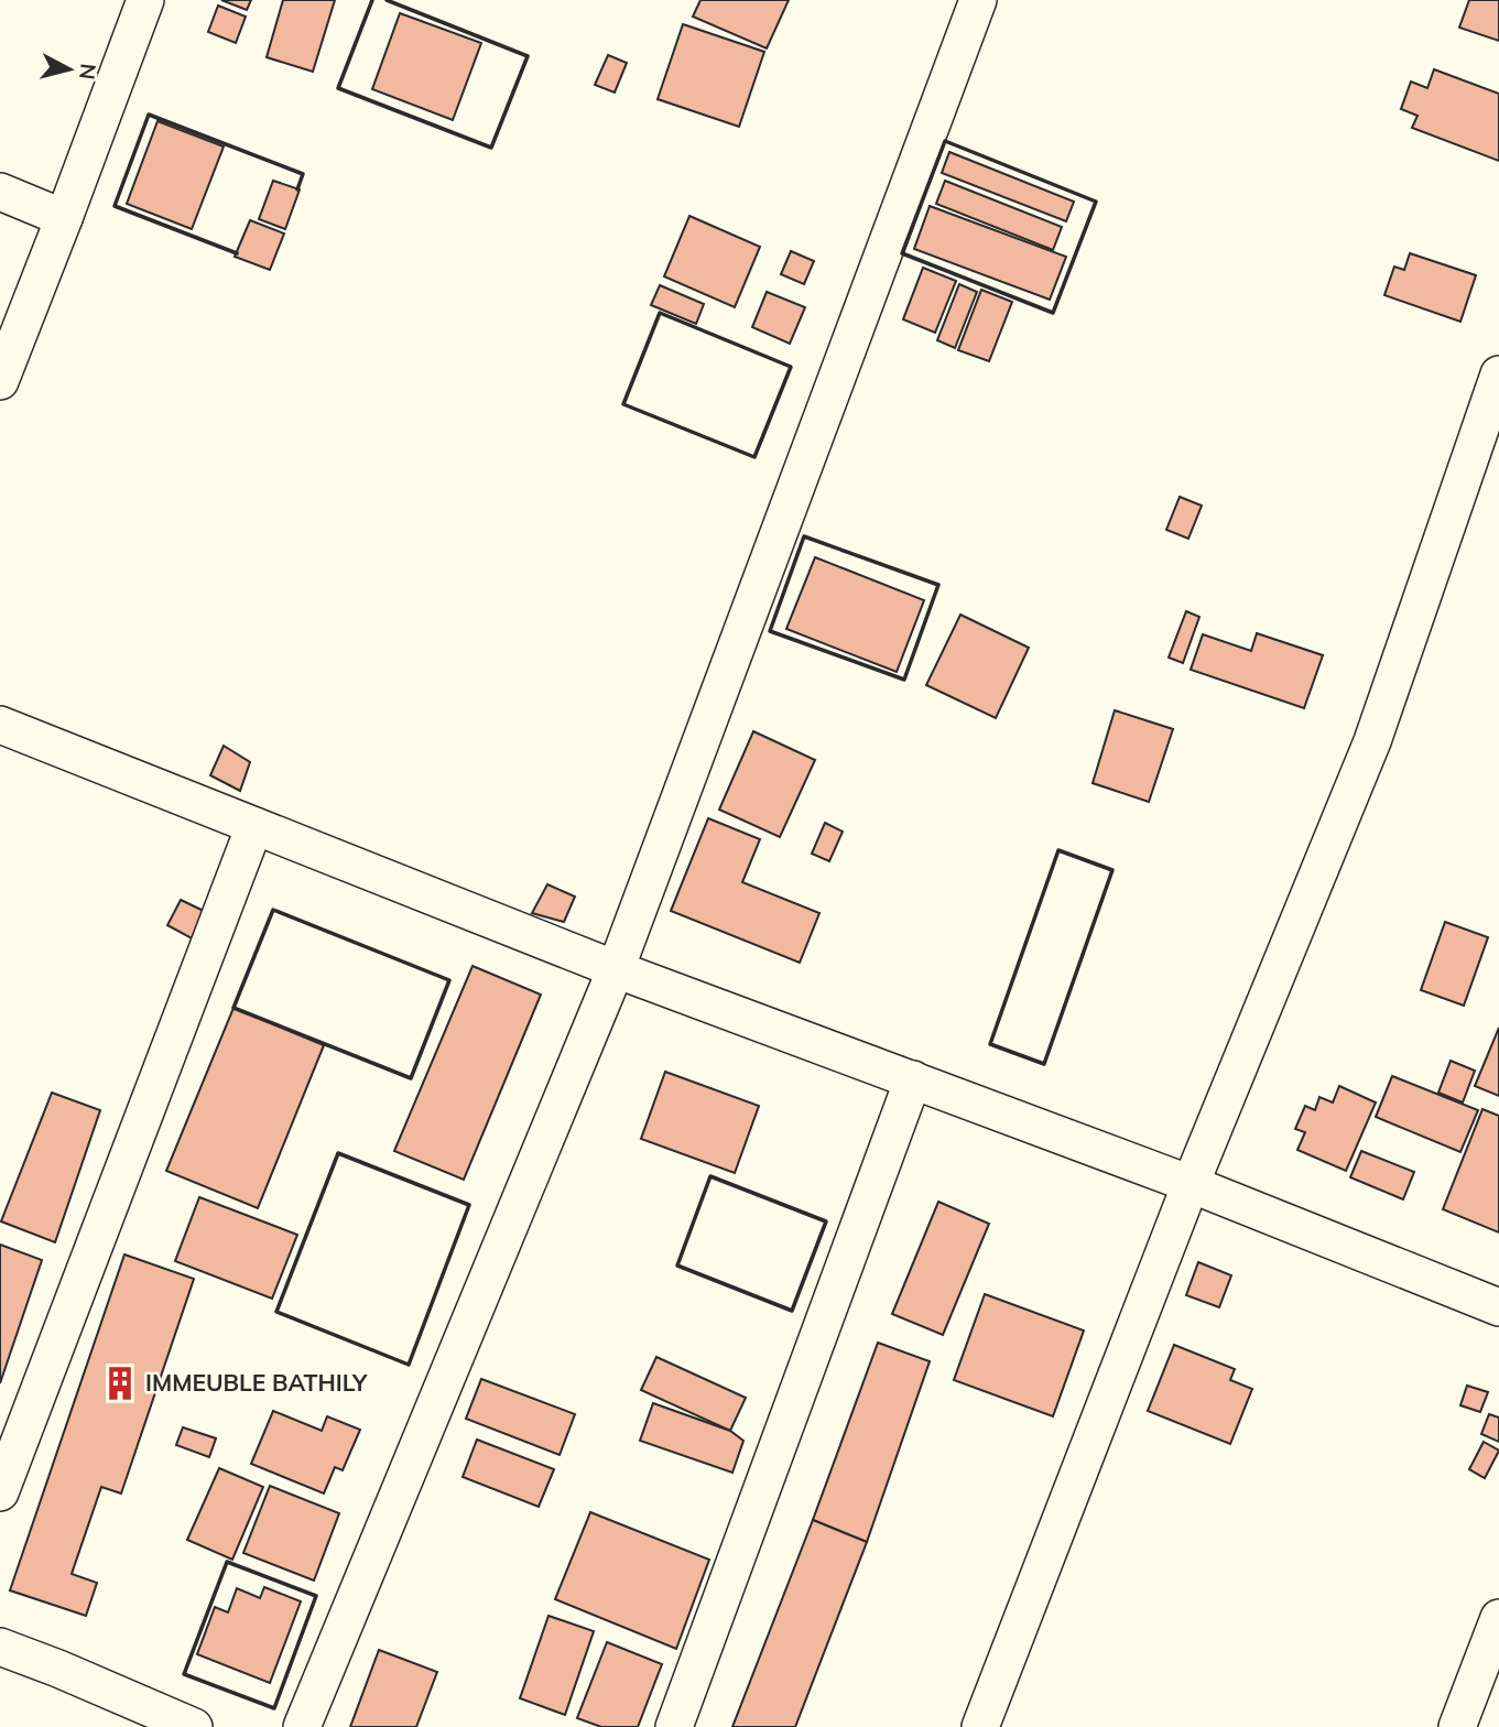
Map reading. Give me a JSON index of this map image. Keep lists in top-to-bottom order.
{
  "places": {
    "building": ["IMMEUBLE BATHILY"]
  },
  "north": "right"
}
